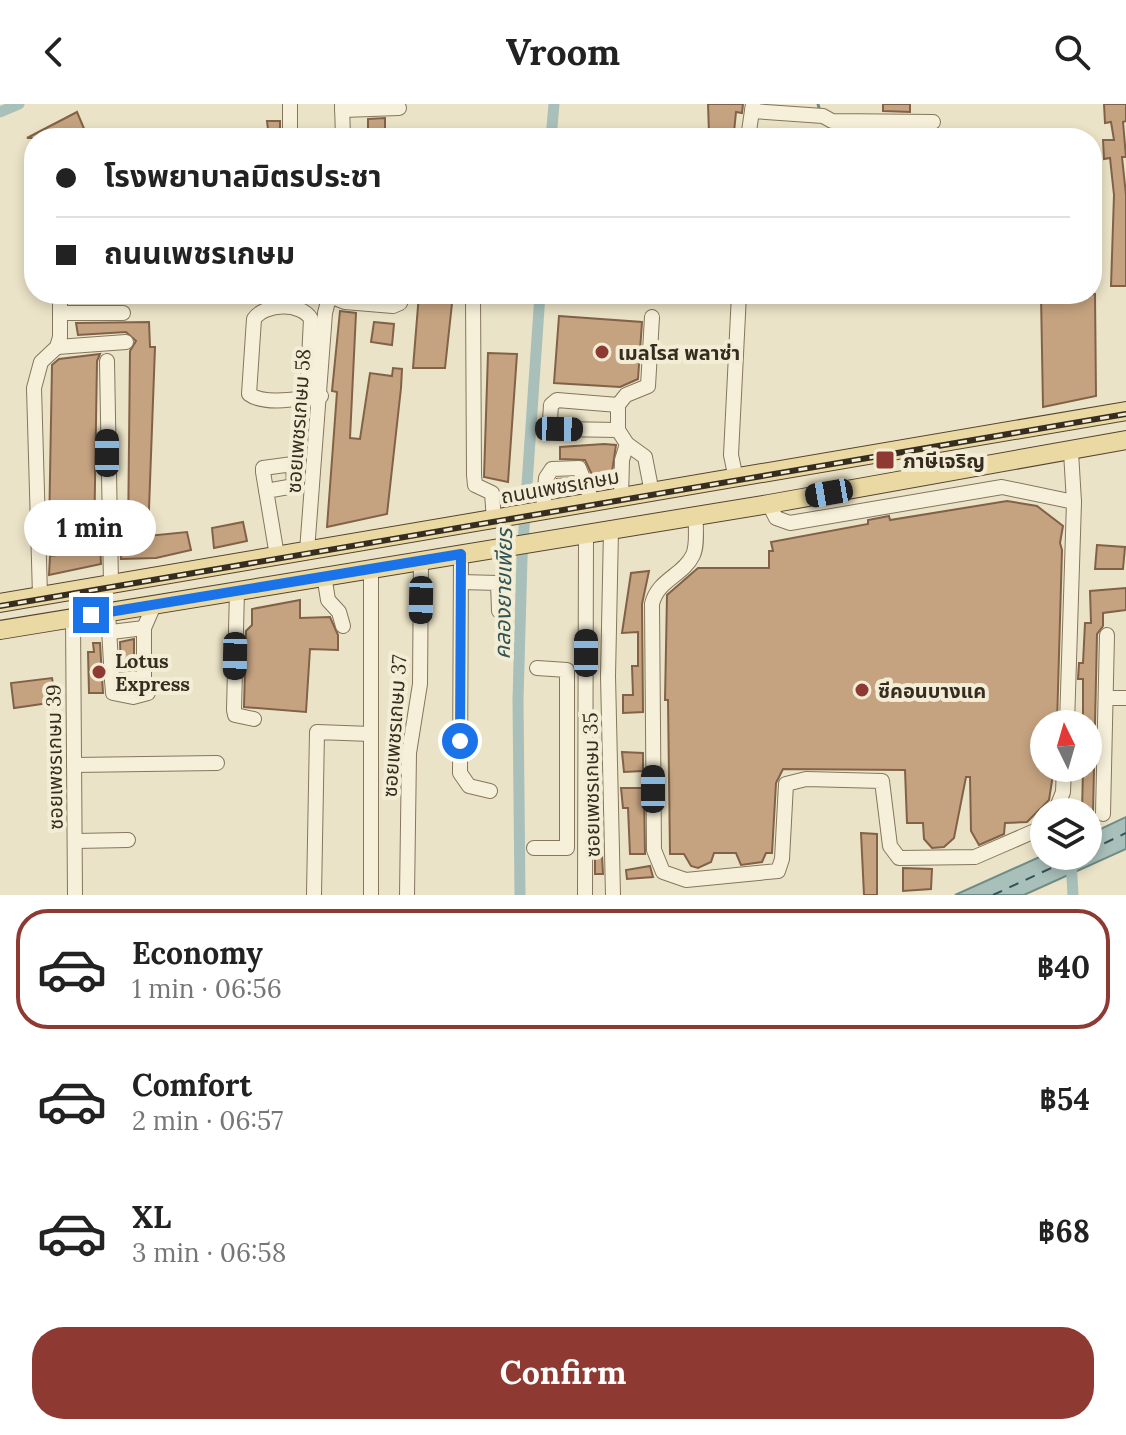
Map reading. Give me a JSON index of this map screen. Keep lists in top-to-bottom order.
{
  "streets": {
    "main road": ["ถนนเพชรเกษม"],
    "street": [
      "ซอยเพชรเกษม 58",
      "ซอยเพชรเกษม 37",
      "ซอยเพชรเกษม 39",
      "ซอยเพชรเกษม 35"
    ]
  },
  "crossings": [
    ["ซอยเพชรเกษม 58", "ถนนเพชรเกษม"]
  ],
  "water": ["คลองยายเพียร"],
  "places": {
    "other": ["เมลโรส พลาซ่า", "Lotus Express", "ซีคอนบางแค"],
    "transit": ["ภาษีเจริญ"]
  },
  "north": "top",
  "page": {
    "header": "Vroom",
    "banner": ["โรงพยาบาลมิตรประชา", "ถนนเพชรเกษม"],
    "bubble": "1 min",
    "list": [
      {
        "name": "Economy",
        "note": "1 min · 06:56",
        "value": "฿40"
      },
      {
        "name": "Comfort",
        "note": "2 min · 06:57",
        "value": "฿54"
      },
      {
        "name": "XL",
        "note": "3 min · 06:58",
        "value": "฿68"
      }
    ],
    "buttons": "Confirm"
  }
}
